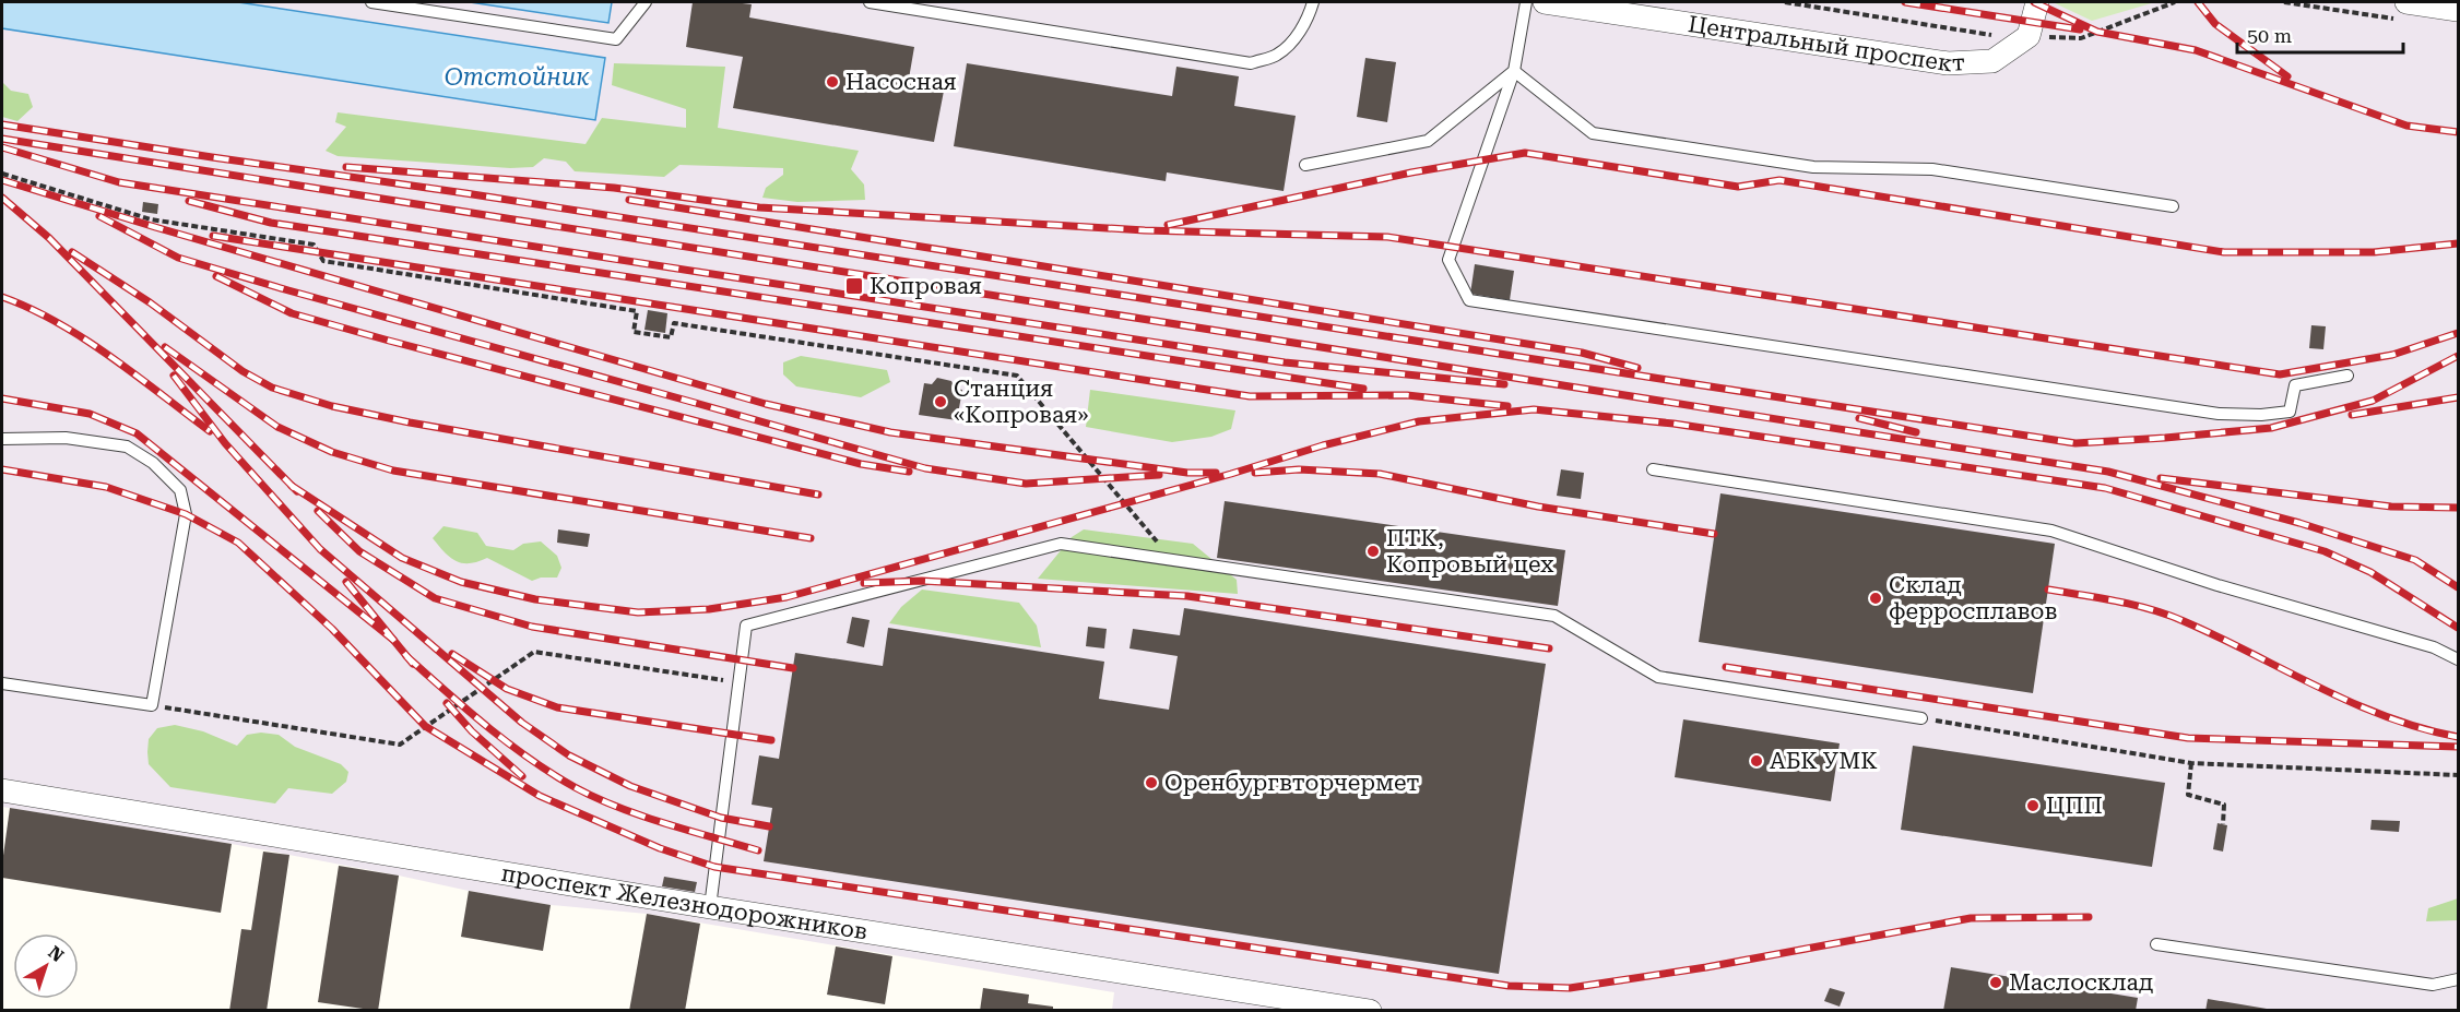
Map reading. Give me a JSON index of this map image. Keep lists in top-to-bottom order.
{
  "streets": {
    "street": ["Центральный проспект", "проспект Железнодорожников"]
  },
  "water": ["Отстойник"],
  "places": {
    "other": [
      "Насосная",
      "Станция «Копровая»",
      "ПТК, Копровый цех",
      "Склад ферросплавов",
      "АБК УМК",
      "Оренбургвторчермет",
      "ЦПП",
      "Маслосклад"
    ],
    "transit": ["Копровая"]
  },
  "scale_bar": "50 m",
  "north": "top right"
}
